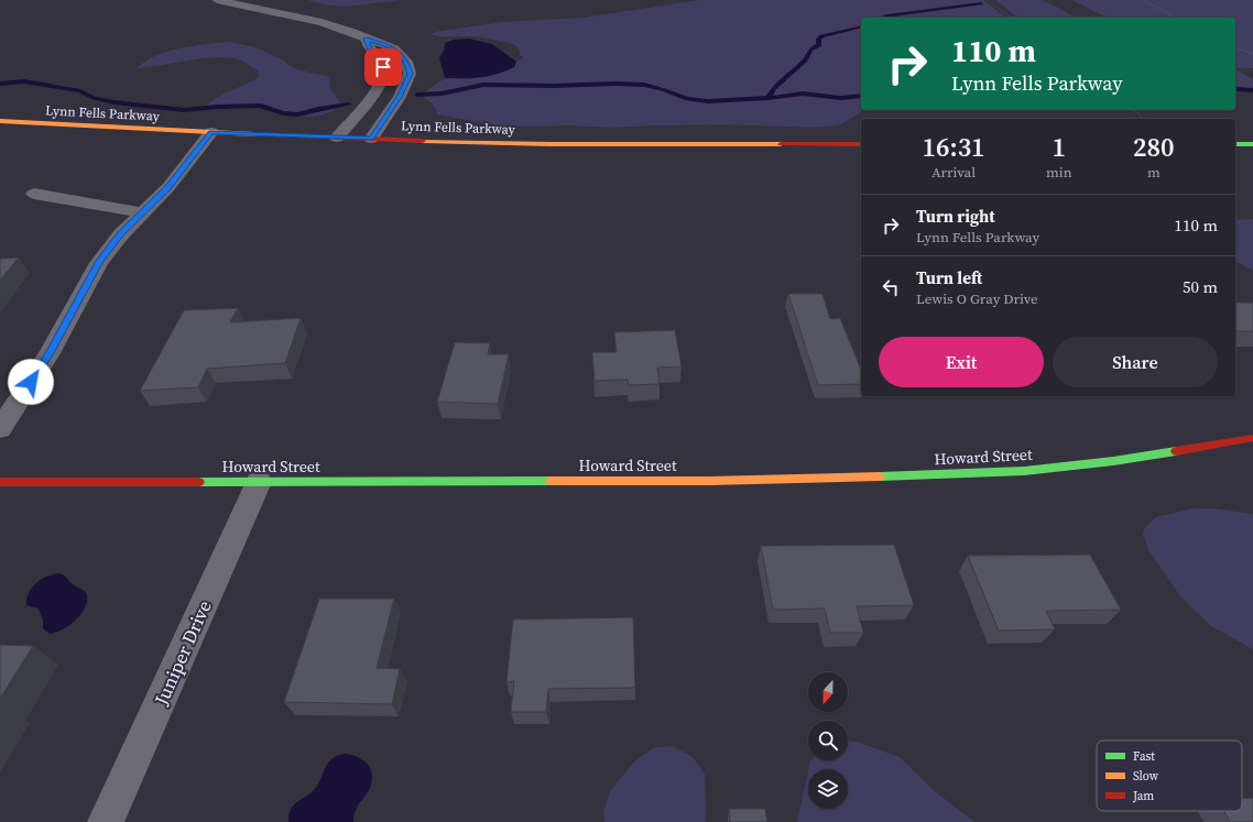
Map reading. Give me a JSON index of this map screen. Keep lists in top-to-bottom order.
{
  "streets": {
    "main road": ["Lynn Fells Parkway", "Howard Street"],
    "street": ["Juniper Drive"]
  },
  "crossings": [
    ["Howard Street", "Juniper Drive"]
  ],
  "legend": ["Fast", "Slow", "Jam"],
  "north": "bottom",
  "page": {
    "turn": ["110 m", "Lynn Fells Parkway"],
    "eta": [
      "16:31",
      "Arrival",
      "1",
      "min",
      "280",
      "m"
    ],
    "list": [
      {
        "name": "Turn right",
        "note": "Lynn Fells Parkway",
        "value": "110 m"
      },
      {
        "name": "Turn left",
        "note": "Lewis O Gray Drive",
        "value": "50 m"
      }
    ],
    "buttons": ["Exit", "Share"]
  }
}
